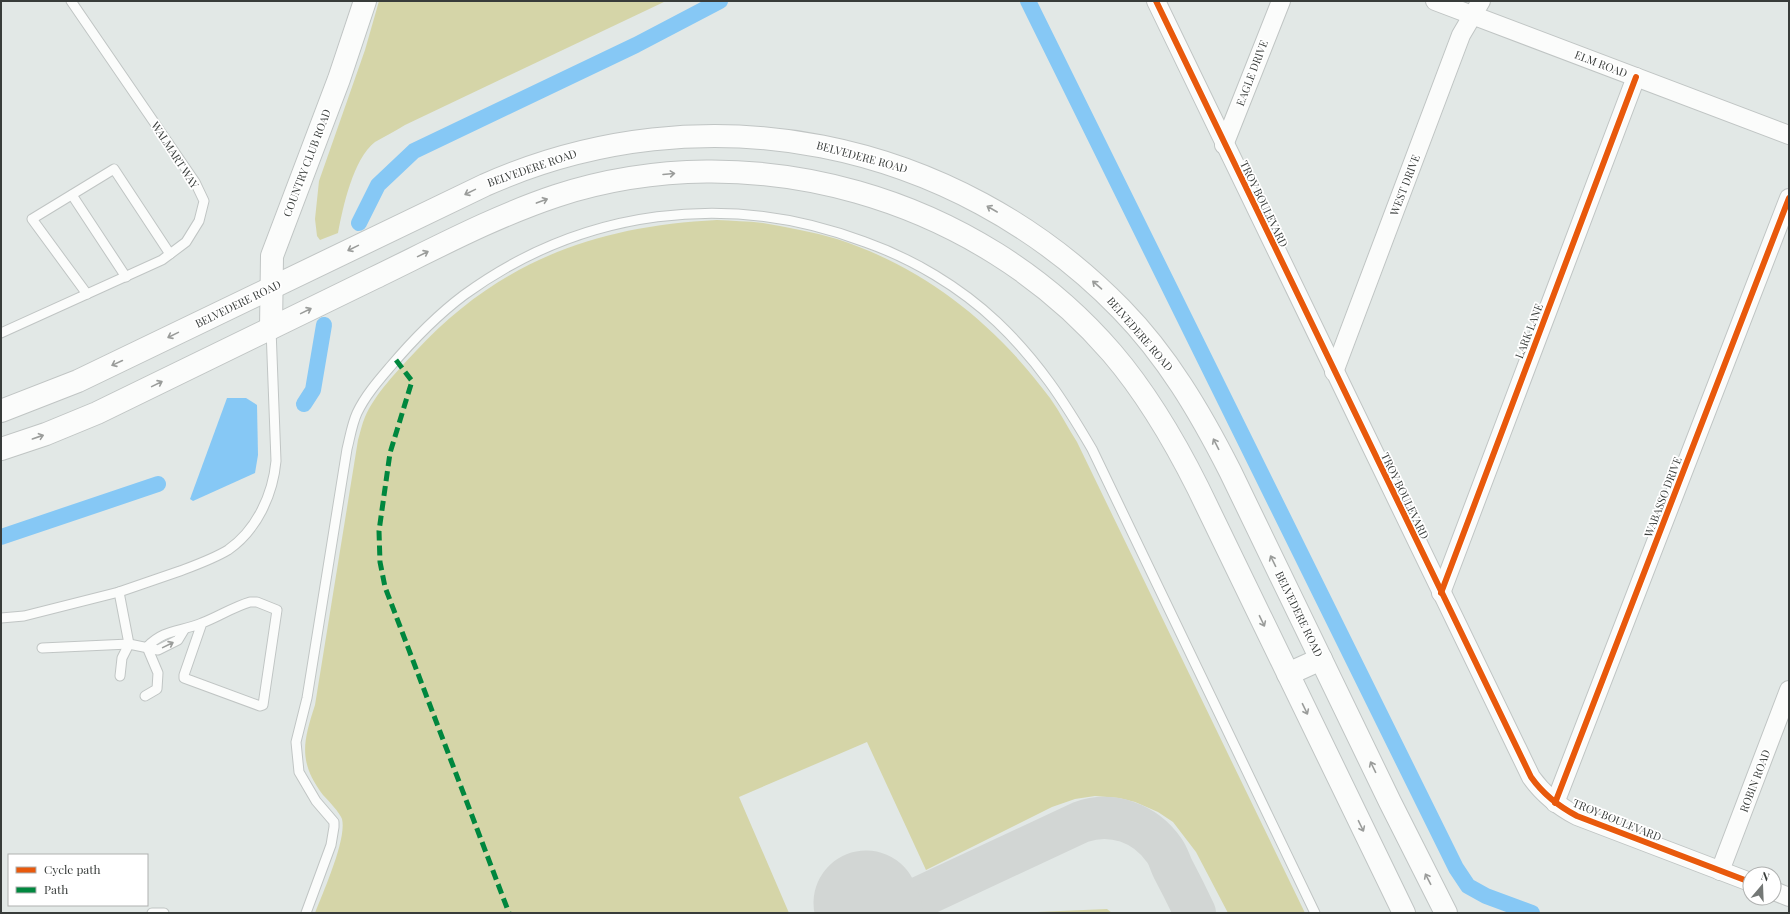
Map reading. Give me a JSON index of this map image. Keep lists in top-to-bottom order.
{
  "streets": {
    "main road": ["BELVEDERE ROAD", "COUNTRY CLUB ROAD"],
    "street": [
      "ELM ROAD",
      "EAGLE DRIVE",
      "WEST DRIVE",
      "TROY BOULEVARD",
      "LARK LANE",
      "WABASSO DRIVE",
      "ROBIN ROAD"
    ],
    "lane": ["WALMART WAY"]
  },
  "crossings": [
    ["ELM ROAD", "WEST DRIVE"],
    ["ELM ROAD", "LARK LANE"],
    ["EAGLE DRIVE", "TROY BOULEVARD"],
    ["BELVEDERE ROAD", "COUNTRY CLUB ROAD"],
    ["WEST DRIVE", "TROY BOULEVARD"],
    ["TROY BOULEVARD", "LARK LANE"],
    ["TROY BOULEVARD", "WABASSO DRIVE"],
    ["TROY BOULEVARD", "ROBIN ROAD"]
  ],
  "legend": ["Cycle path", "Path"],
  "north": "top"
}
